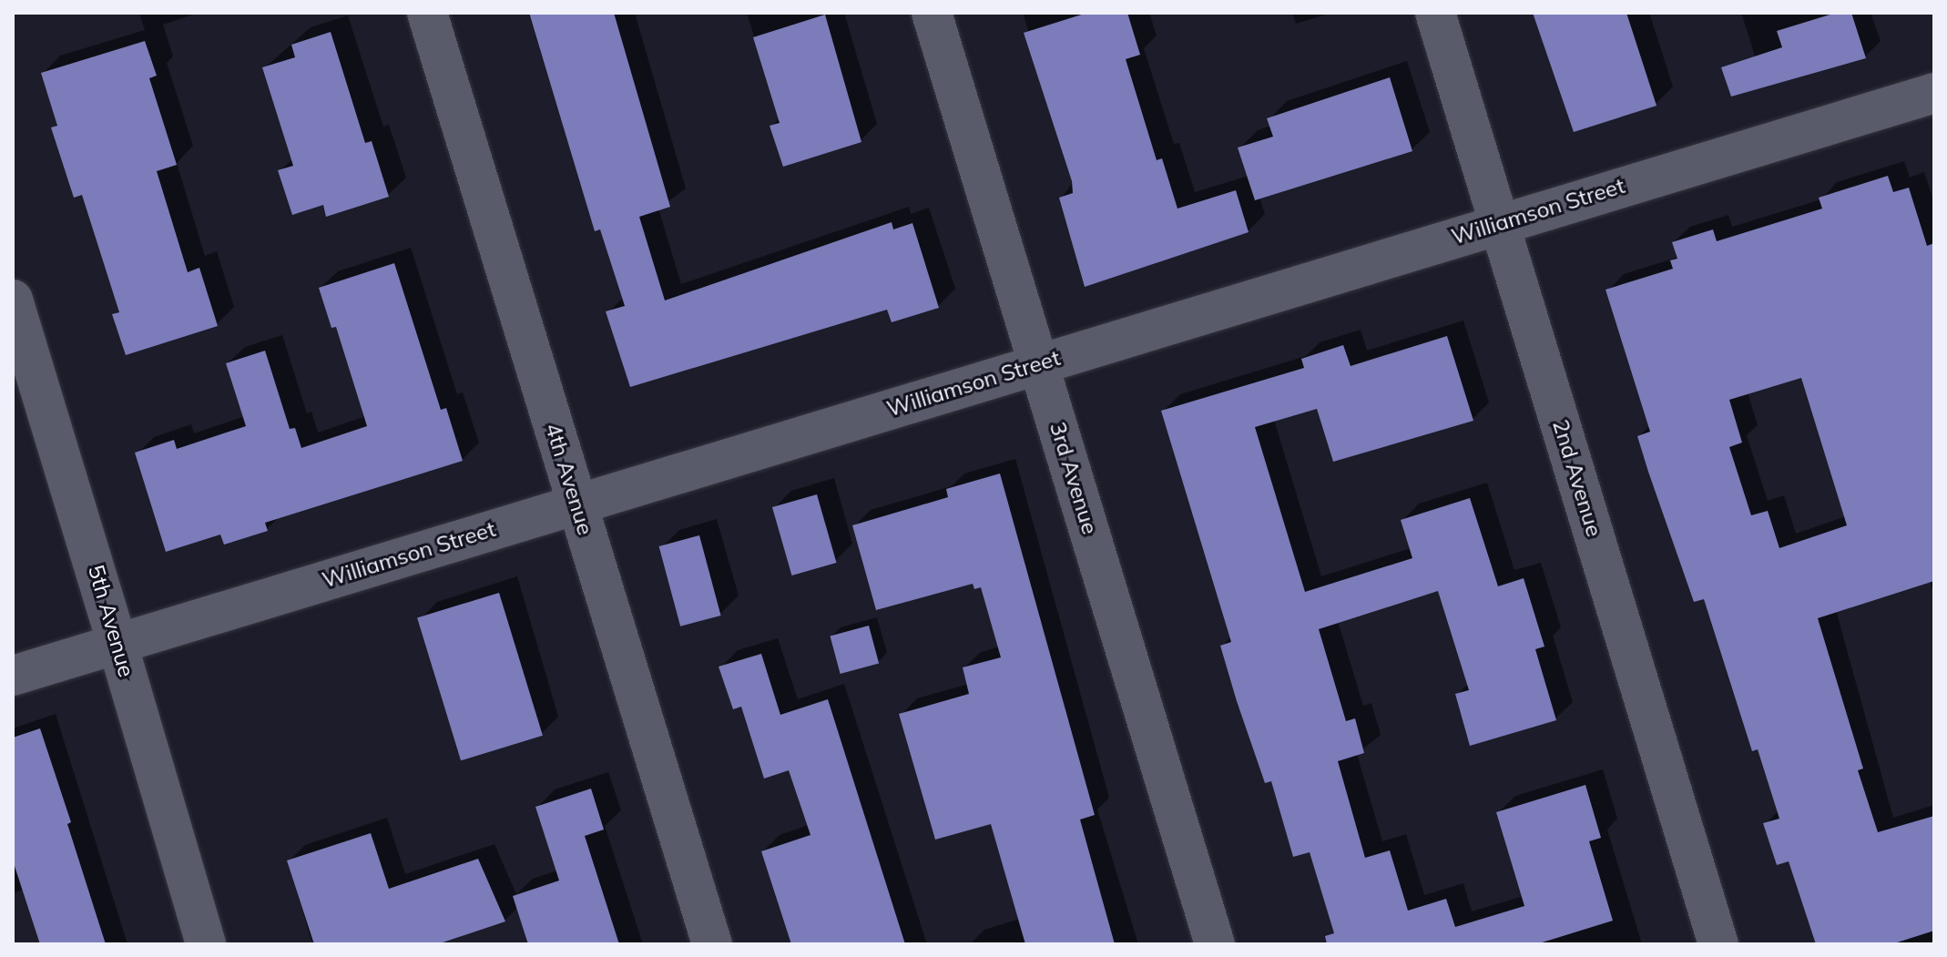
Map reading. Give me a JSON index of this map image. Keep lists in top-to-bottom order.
{
  "streets": {
    "street": [
      "Williamson Street",
      "3rd Avenue",
      "2nd Avenue",
      "4th Avenue",
      "5th Avenue"
    ]
  },
  "crossings": [
    ["Williamson Street", "3rd Avenue"],
    ["Williamson Street", "2nd Avenue"],
    ["Williamson Street", "4th Avenue"],
    ["Williamson Street", "5th Avenue"]
  ]
}
